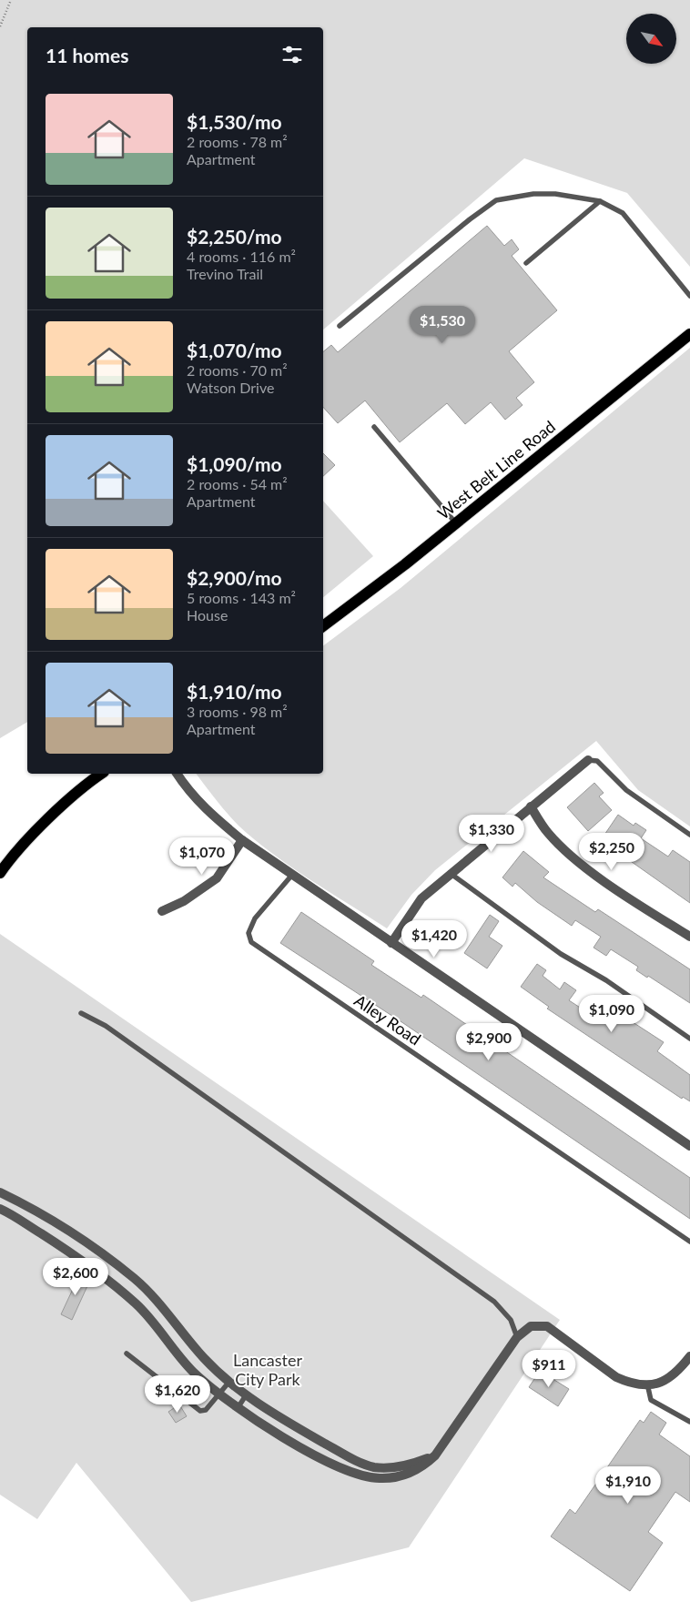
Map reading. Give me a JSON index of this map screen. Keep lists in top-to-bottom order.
{
  "streets": {
    "main road": ["West Belt Line Road"],
    "lane": ["Alley Road"]
  },
  "parks": ["Lancaster City Park"],
  "north": "bottom right",
  "page": {
    "heading": "11 homes",
    "list": [
      {
        "name": "$1,530/mo",
        "note": "2 rooms · 78 m² · Apartment"
      },
      {
        "name": "$2,250/mo",
        "note": "4 rooms · 116 m² · Trevino Trail"
      },
      {
        "name": "$1,070/mo",
        "note": "2 rooms · 70 m² · Watson Drive"
      },
      {
        "name": "$1,090/mo",
        "note": "2 rooms · 54 m² · Apartment"
      },
      {
        "name": "$2,900/mo",
        "note": "5 rooms · 143 m² · House"
      },
      {
        "name": "$1,910/mo",
        "note": "3 rooms · 98 m² · Apartment"
      }
    ],
    "price": [
      "$1,530",
      "$1,330",
      "$2,250",
      "$1,070",
      "$1,420",
      "$1,090",
      "$2,900",
      "$2,600",
      "$911",
      "$1,620",
      "$1,910"
    ]
  }
}
